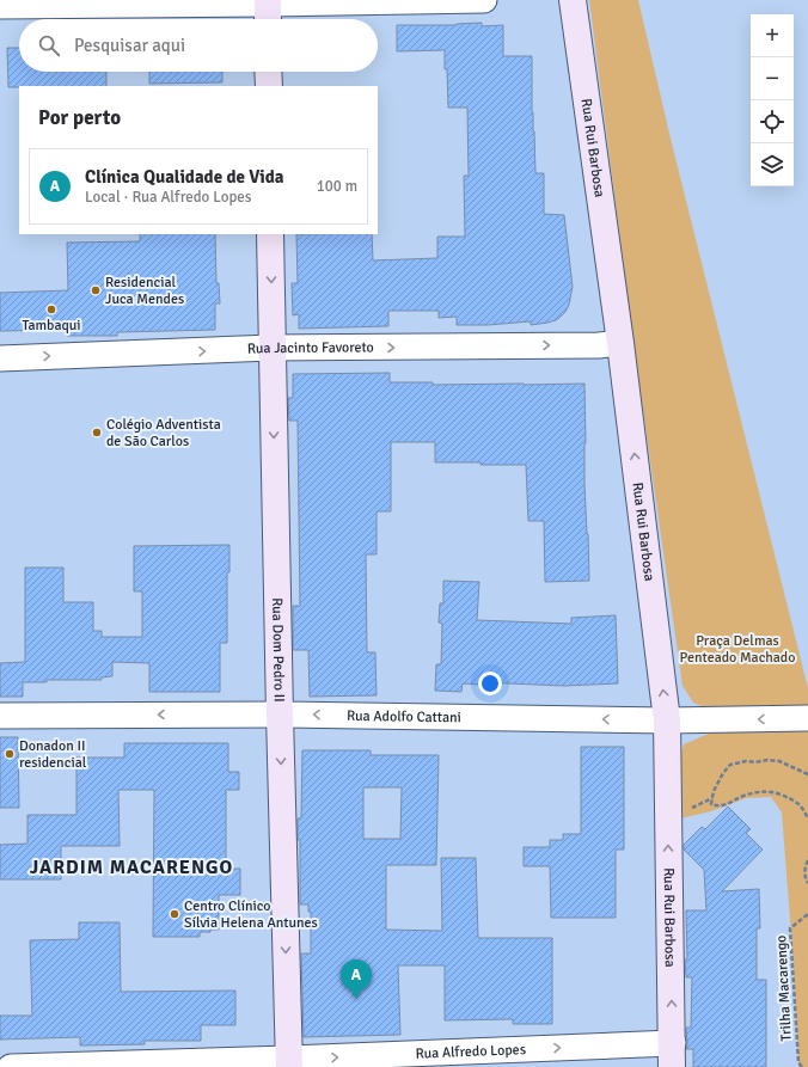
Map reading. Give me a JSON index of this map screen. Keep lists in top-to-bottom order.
{
  "streets": {
    "street": [
      "Rua Rui Barbosa",
      "Rua Jacinto Favoreto",
      "Rua Dom Pedro II",
      "Rua Adolfo Cattani",
      "Rua Alfredo Lopes"
    ],
    "path": ["Trilha Macarengo"]
  },
  "crossings": [
    ["Rua Rui Barbosa", "Rua Jacinto Favoreto"],
    ["Rua Rui Barbosa", "Rua Adolfo Cattani"],
    ["Rua Rui Barbosa", "Rua Alfredo Lopes"],
    ["Rua Jacinto Favoreto", "Rua Dom Pedro II"],
    ["Rua Dom Pedro II", "Rua Adolfo Cattani"],
    ["Rua Dom Pedro II", "Rua Alfredo Lopes"]
  ],
  "one_way": [
    "Rua Rui Barbosa",
    "Rua Jacinto Favoreto",
    "Rua Dom Pedro II",
    "Rua Adolfo Cattani",
    "Rua Alfredo Lopes"
  ],
  "districts": ["JARDIM MACARENGO"],
  "parks": ["Praça Delmas Penteado Machado"],
  "places": [
    "Residencial Juca Mendes",
    "Tambaqui",
    "Colégio Adventista de São Carlos",
    "Donadon II residencial",
    "Centro Clínico Sílvia Helena Antunes"
  ],
  "page": {
    "map_buttons": ["+", "−"],
    "search": "Pesquisar aqui",
    "heading": "Por perto",
    "list": [
      {
        "mark": "A",
        "name": "Clínica Qualidade de Vida",
        "note": "Local · Rua Alfredo Lopes",
        "value": "100 m"
      }
    ],
    "pins": "A"
  }
}
